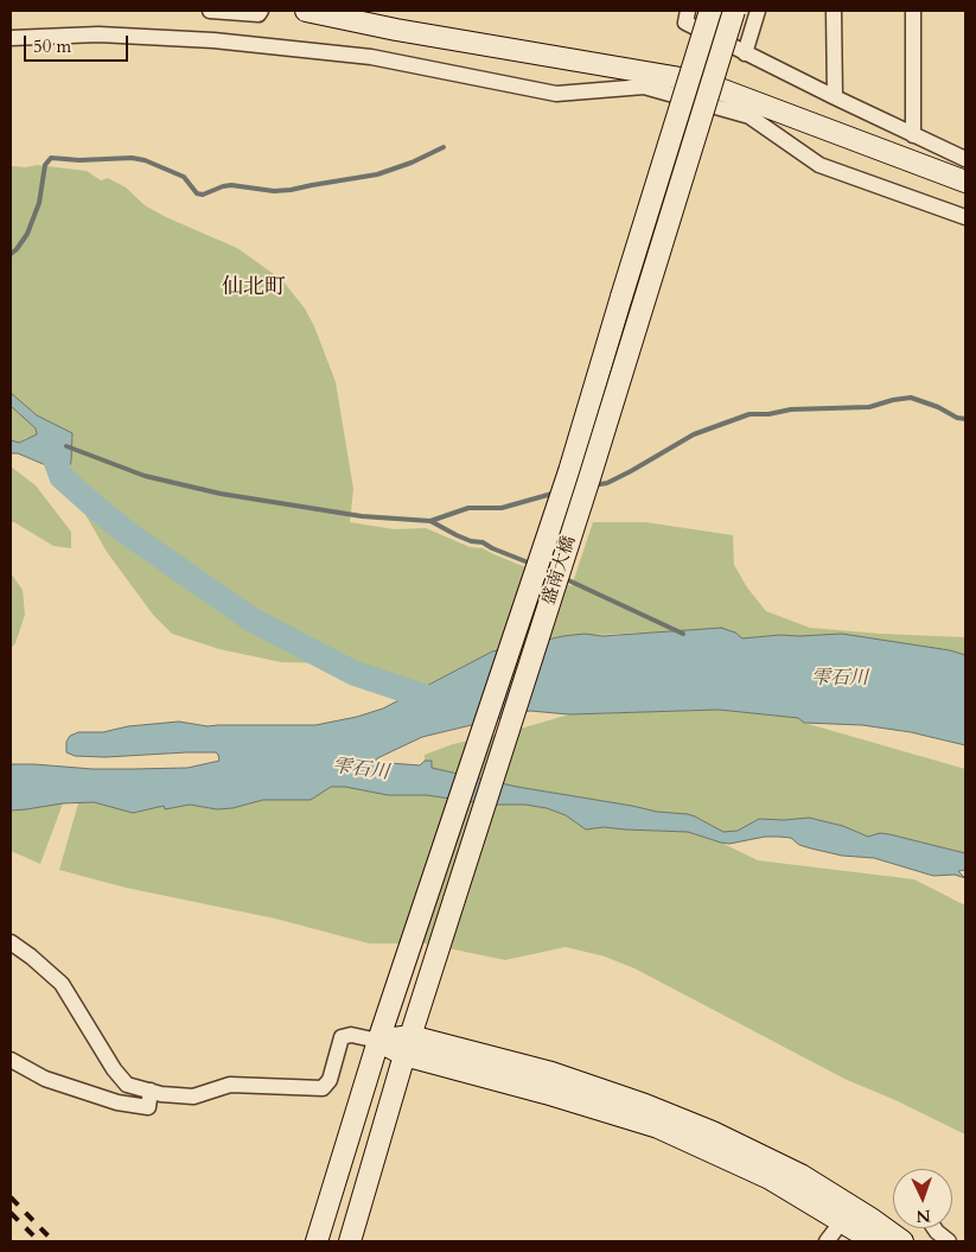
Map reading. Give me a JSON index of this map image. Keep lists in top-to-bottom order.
{
  "streets": {
    "street": ["盛南大橋"]
  },
  "districts": ["仙北町"],
  "water": ["雫石川"],
  "scale_bar": "50 m",
  "north": "bottom"
}
